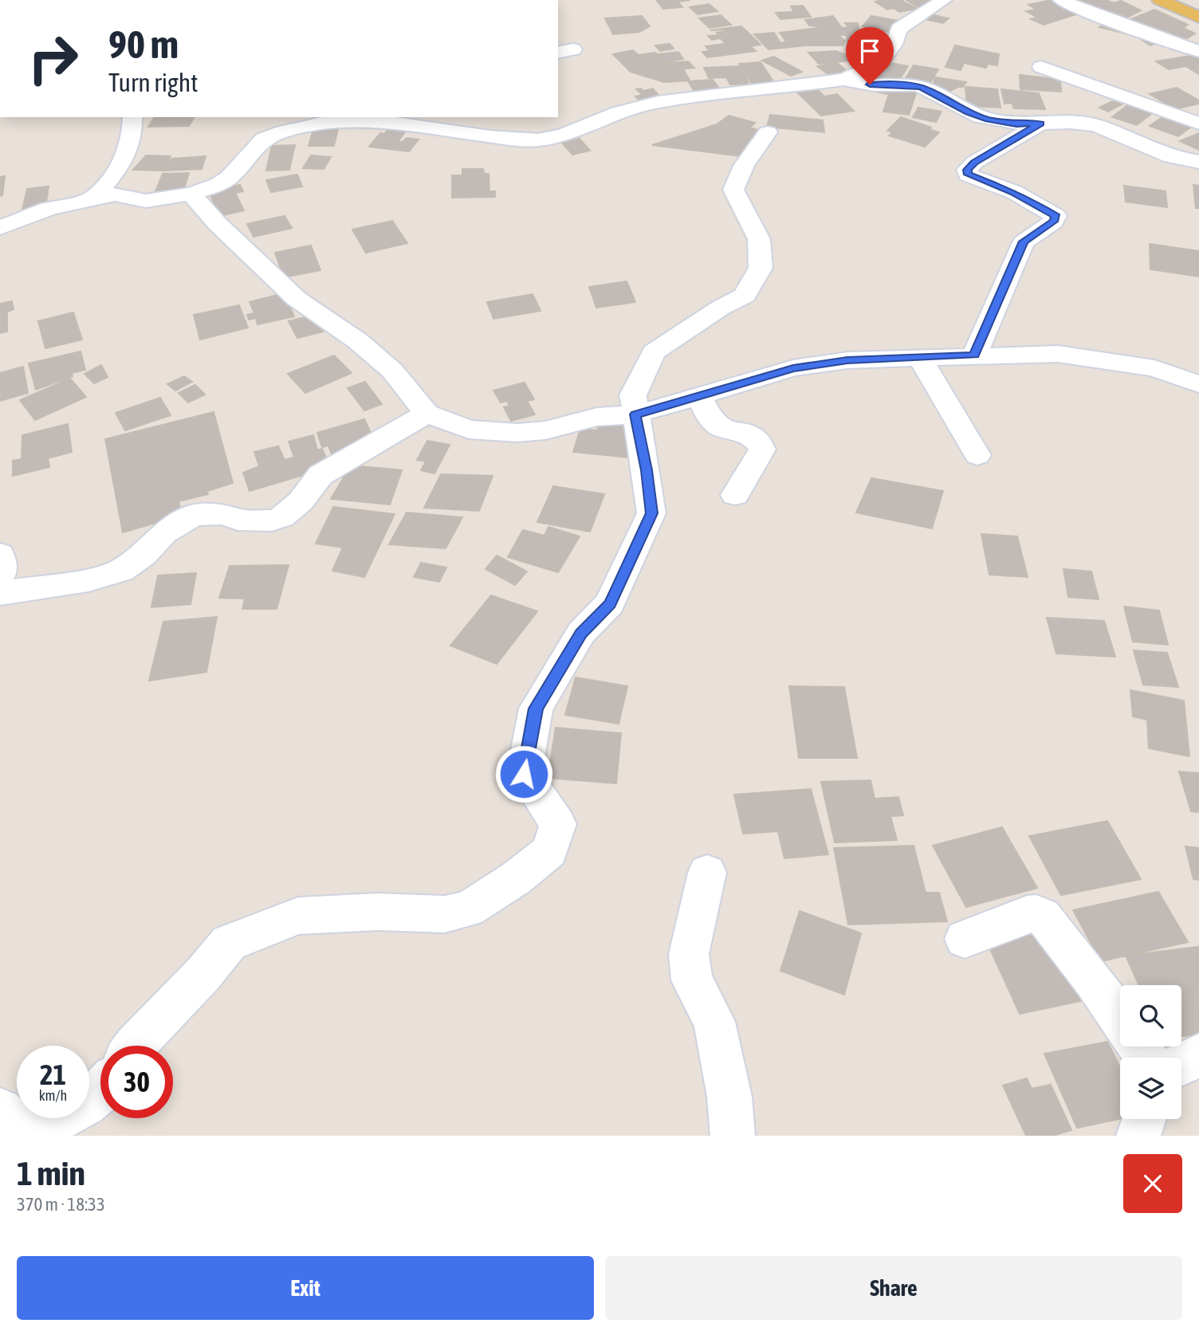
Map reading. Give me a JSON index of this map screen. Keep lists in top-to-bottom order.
{
  "page": {
    "turn": ["90 m", "Turn right"],
    "speed": "21 km/h",
    "limit": "30",
    "heading": ["1 min", "370 m · 18:33"],
    "buttons": ["Exit", "Share"]
  }
}
